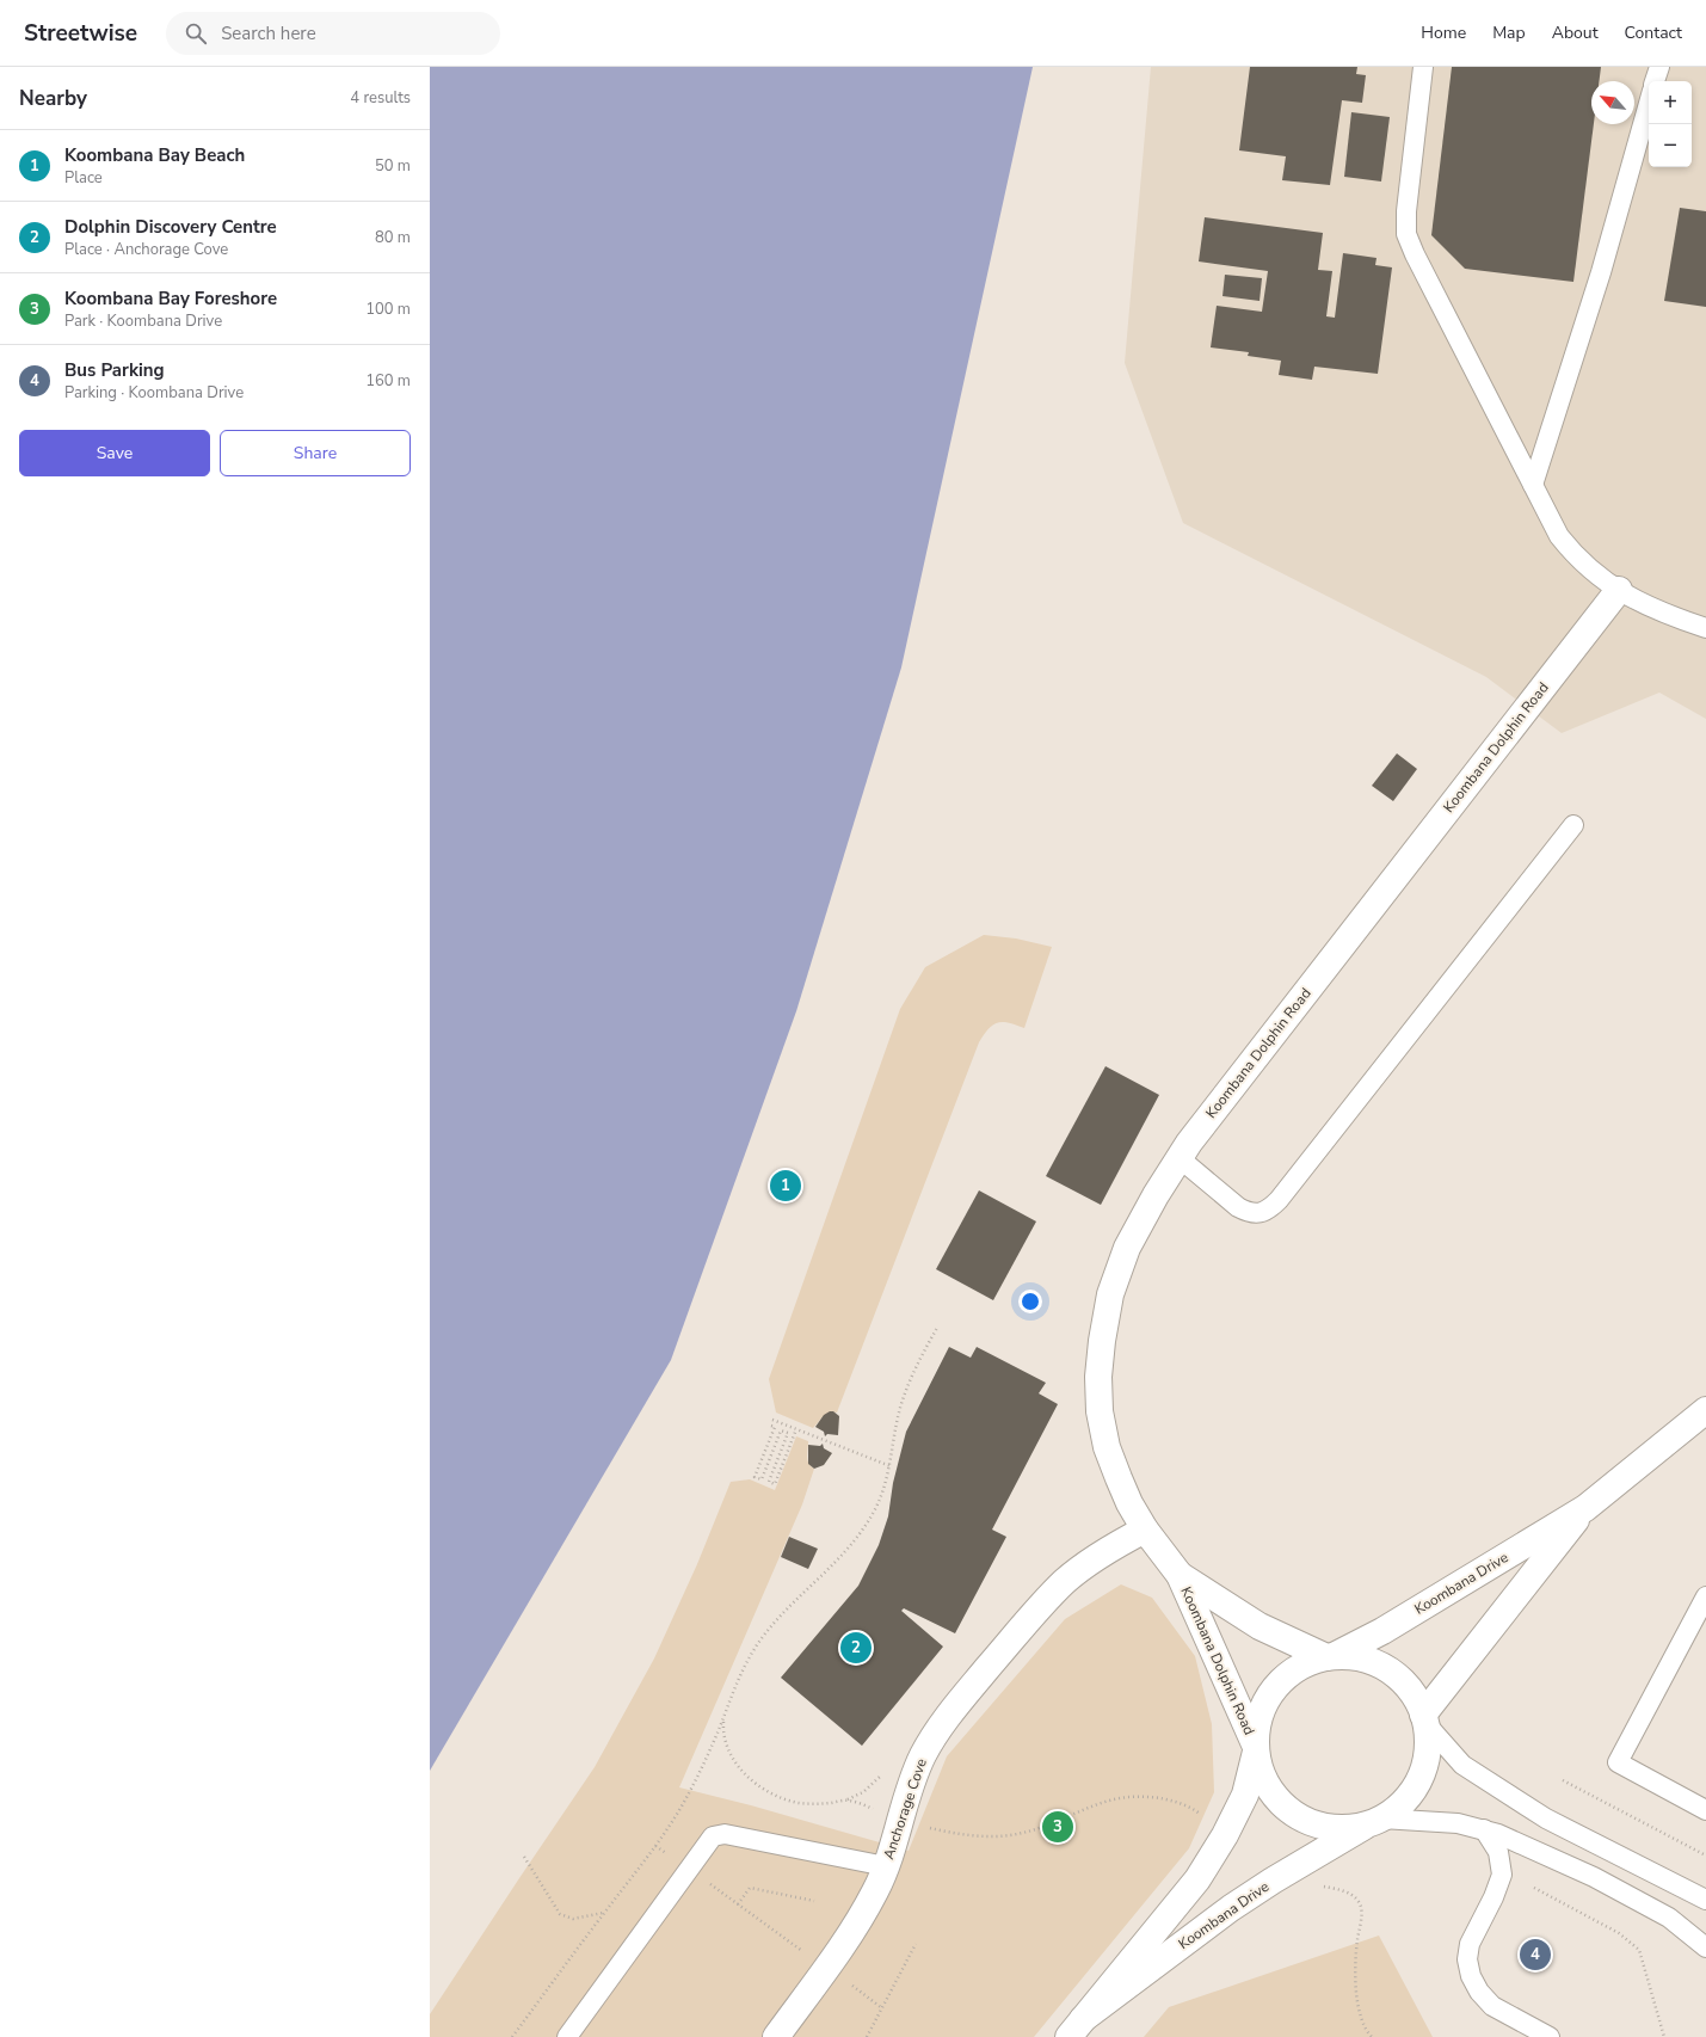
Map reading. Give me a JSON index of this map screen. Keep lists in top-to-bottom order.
{
  "streets": {
    "street": ["Koombana Dolphin Road", "Koombana Drive", "Anchorage Cove"]
  },
  "crossings": [
    ["Koombana Dolphin Road", "Koombana Drive"],
    ["Koombana Dolphin Road", "Anchorage Cove"]
  ],
  "north": "top left",
  "page": {
    "header": "Streetwise",
    "search": "Search here",
    "nav": [
      "Home",
      "Map",
      "About",
      "Contact"
    ],
    "heading": ["Nearby", "4 results"],
    "map_buttons": ["+", "−"],
    "list": [
      {
        "mark": "1",
        "name": "Koombana Bay Beach",
        "note": "Place",
        "value": "50 m"
      },
      {
        "mark": "2",
        "name": "Dolphin Discovery Centre",
        "note": "Place · Anchorage Cove",
        "value": "80 m"
      },
      {
        "mark": "3",
        "name": "Koombana Bay Foreshore",
        "note": "Park · Koombana Drive",
        "value": "100 m"
      },
      {
        "mark": "4",
        "name": "Bus Parking",
        "note": "Parking · Koombana Drive",
        "value": "160 m"
      }
    ],
    "buttons": ["Save", "Share"],
    "pins": [
      "1",
      "2",
      "3",
      "4"
    ]
  }
}
